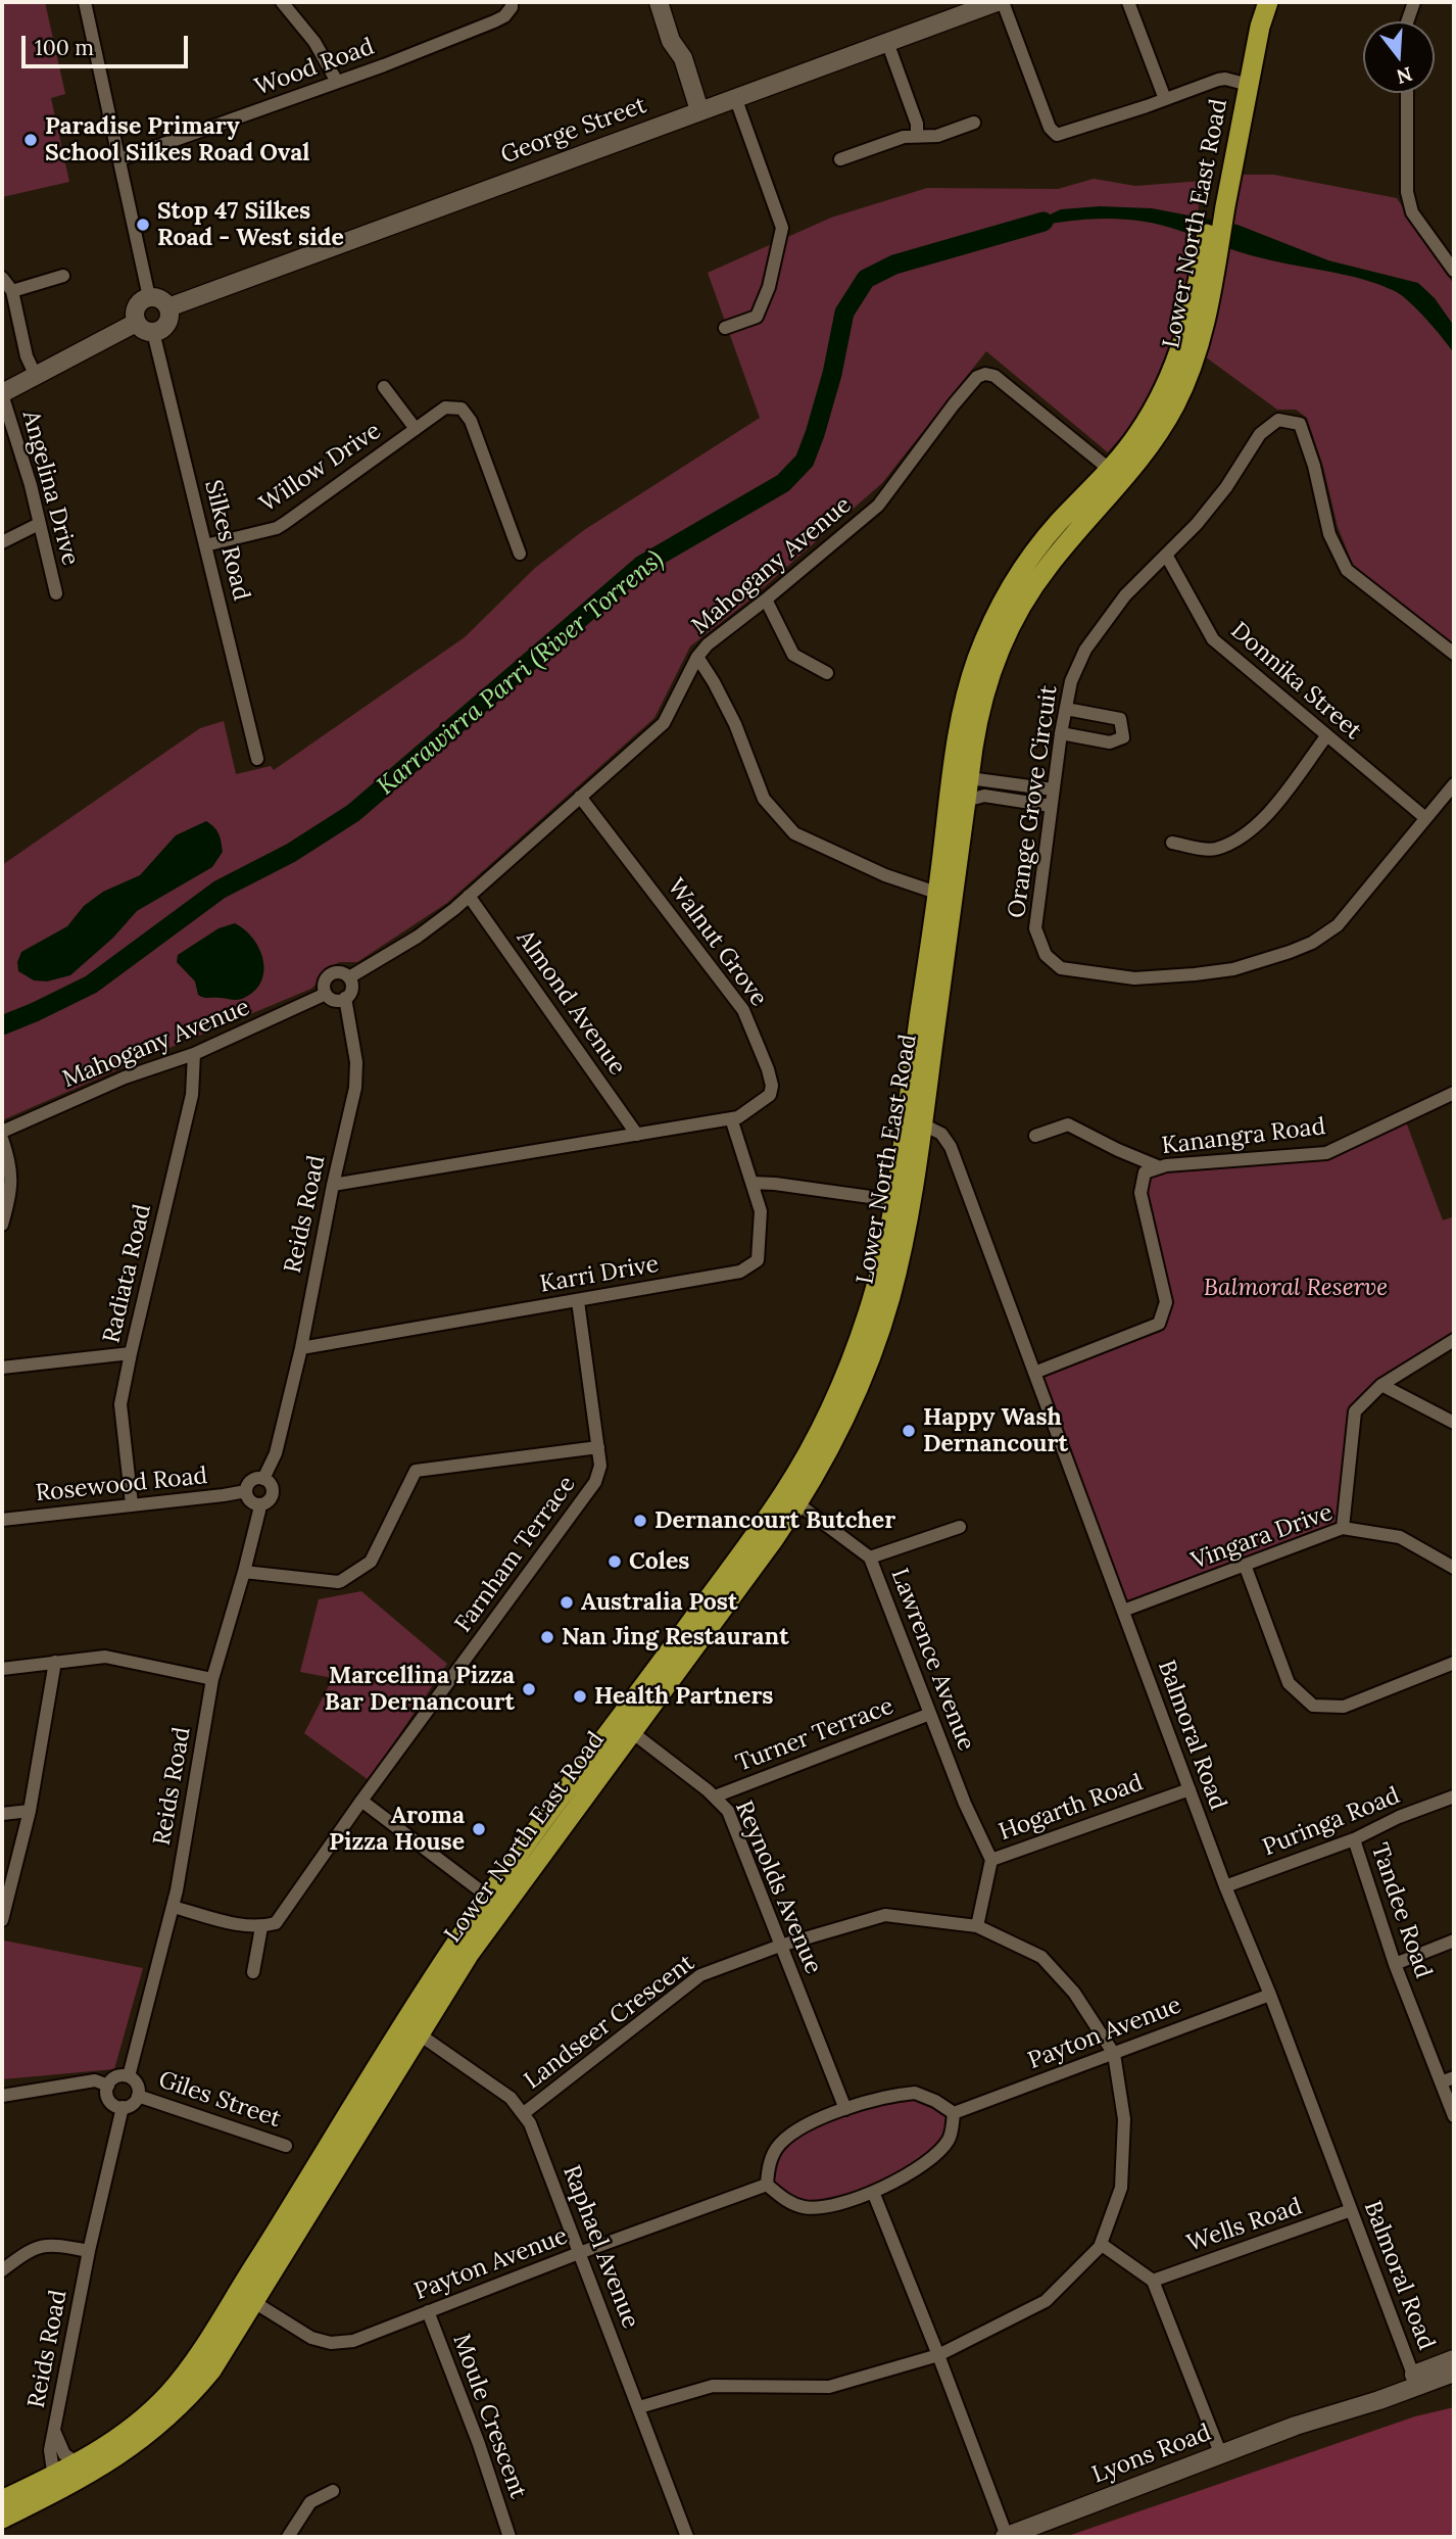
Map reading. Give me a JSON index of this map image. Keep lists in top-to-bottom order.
{
  "streets": {
    "main road": ["Lower North East Road"],
    "street": [
      "Wood Road",
      "George Street",
      "Willow Drive",
      "Angelina Drive",
      "Silkes Road",
      "Mahogany Avenue",
      "Donnika Street",
      "Orange Grove Circuit",
      "Walnut Grove",
      "Almond Avenue",
      "Kanangra Road",
      "Reids Road",
      "Radiata Road",
      "Karri Drive",
      "Rosewood Road",
      "Vingara Drive",
      "Farnham Terrace",
      "Lawrence Avenue",
      "Turner Terrace",
      "Balmoral Road",
      "Hogarth Road",
      "Puringa Road",
      "Reynolds Avenue",
      "Tandee Road",
      "Landseer Crescent",
      "Payton Avenue",
      "Giles Street",
      "Wells Road",
      "Raphael Avenue",
      "Moule Crescent",
      "Lyons Road"
    ]
  },
  "crossings": [
    ["George Street", "Silkes Road"],
    ["Lower North East Road", "Mahogany Avenue"],
    ["Lower North East Road", "Reids Road"],
    ["Lower North East Road", "Lawrence Avenue"],
    ["Lower North East Road", "Balmoral Road"],
    ["Lower North East Road", "Reynolds Avenue"],
    ["Lower North East Road", "Payton Avenue"],
    ["Lower North East Road", "Raphael Avenue"],
    ["Willow Drive", "Silkes Road"],
    ["Mahogany Avenue", "Walnut Grove"],
    ["Mahogany Avenue", "Almond Avenue"],
    ["Mahogany Avenue", "Reids Road"],
    ["Mahogany Avenue", "Radiata Road"],
    ["Donnika Street", "Orange Grove Circuit"],
    ["Walnut Grove", "Karri Drive"],
    ["Kanangra Road", "Balmoral Road"],
    ["Reids Road", "Karri Drive"],
    ["Reids Road", "Rosewood Road"],
    ["Reids Road", "Giles Street"],
    ["Radiata Road", "Rosewood Road"],
    ["Karri Drive", "Farnham Terrace"],
    ["Vingara Drive", "Balmoral Road"],
    ["Lawrence Avenue", "Turner Terrace"],
    ["Lawrence Avenue", "Hogarth Road"],
    ["Turner Terrace", "Reynolds Avenue"],
    ["Balmoral Road", "Hogarth Road"],
    ["Balmoral Road", "Puringa Road"],
    ["Balmoral Road", "Payton Avenue"],
    ["Balmoral Road", "Wells Road"],
    ["Balmoral Road", "Lyons Road"],
    ["Hogarth Road", "Landseer Crescent"],
    ["Puringa Road", "Tandee Road"],
    ["Reynolds Avenue", "Landseer Crescent"],
    ["Landseer Crescent", "Payton Avenue"],
    ["Landseer Crescent", "Raphael Avenue"],
    ["Payton Avenue", "Raphael Avenue"],
    ["Payton Avenue", "Moule Crescent"]
  ],
  "water": ["Karrawirra Parri (River Torrens)"],
  "parks": ["Balmoral Reserve"],
  "places": [
    "Paradise Primary School Silkes Road Oval",
    "Stop 47 Silkes Road - West side",
    "Happy Wash Dernancourt",
    "Dernancourt Butcher",
    "Coles",
    "Australia Post",
    "Nan Jing Restaurant",
    "Marcellina Pizza Bar Dernancourt",
    "Health Partners",
    "Aroma Pizza House"
  ],
  "scale_bar": "100 m",
  "north": "bottom"
}
